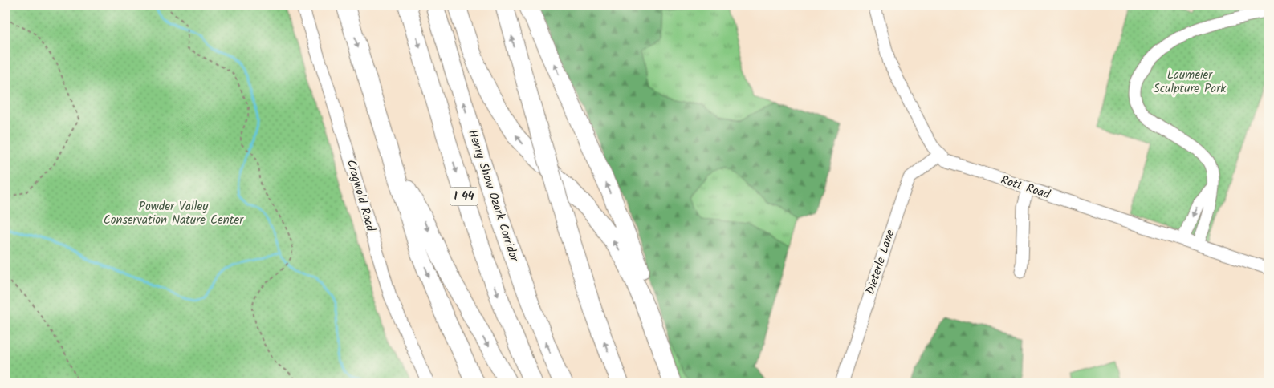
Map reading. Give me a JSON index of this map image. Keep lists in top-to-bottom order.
{
  "streets": {
    "highway": ["Henry Shaw Ozark Corridor", "I 44"],
    "street": ["Rott Road", "Cragwold Road", "Dieterle Lane"]
  },
  "crossings": [
    ["Rott Road", "Dieterle Lane"]
  ],
  "parks": ["Laumeier Sculpture Park", "Powder Valley Conservation Nature Center"]
}
